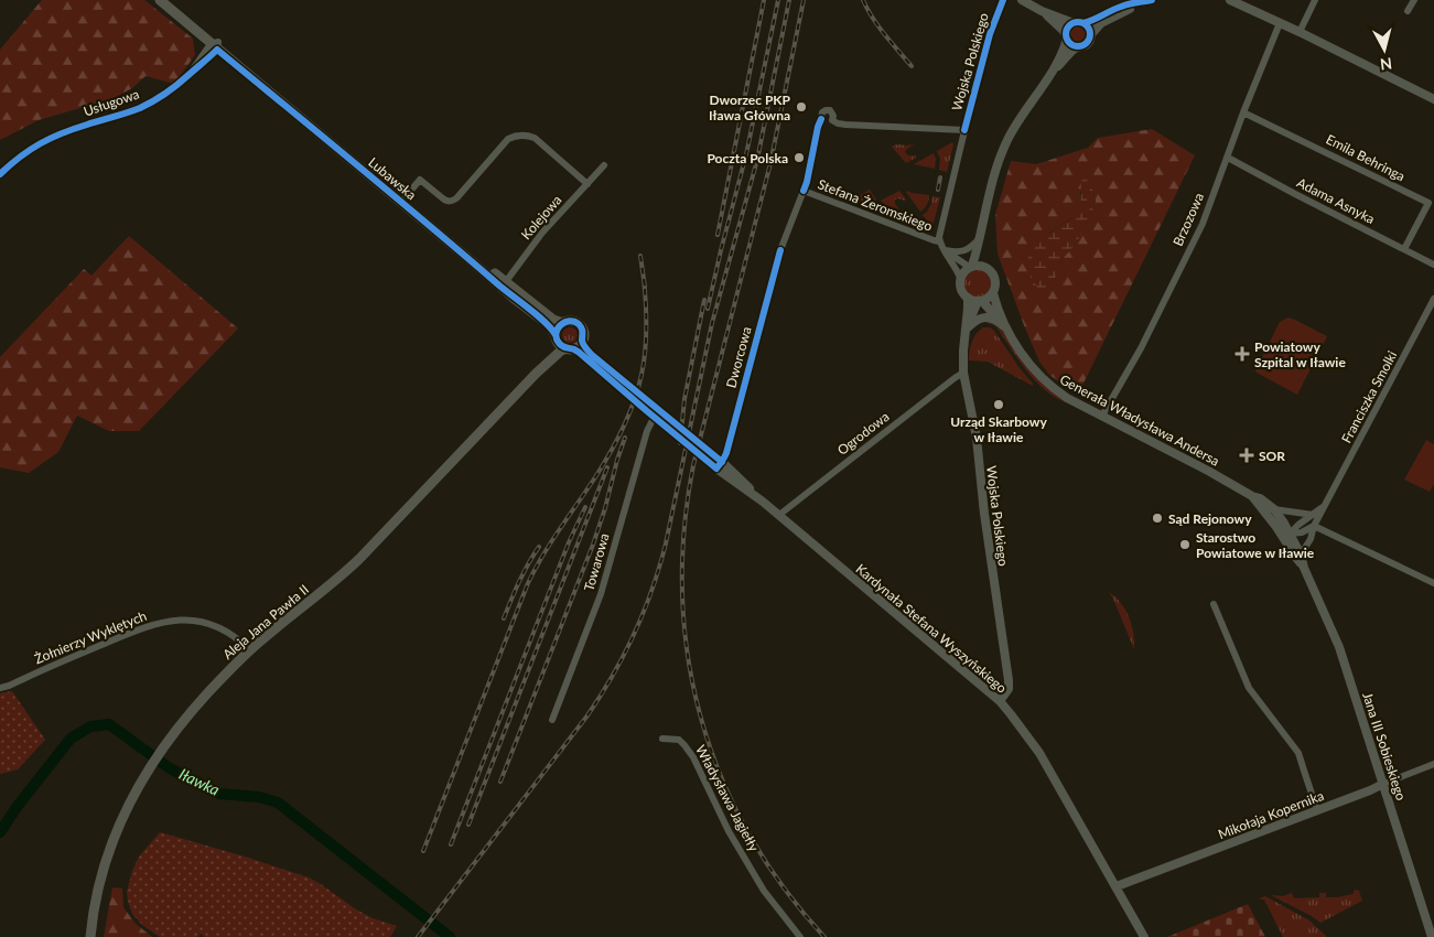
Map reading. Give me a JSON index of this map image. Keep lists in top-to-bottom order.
{
  "streets": {
    "main road": ["Lubawska", "Aleja Jana Pawła II"],
    "street": [
      "Wojska Polskiego",
      "Usługowa",
      "Emila Behringa",
      "Adama Asnyka",
      "Stefana Żeromskiego",
      "Kolejowa",
      "Brzozowa",
      "Dworcowa",
      "Franciszka Smolki",
      "Generała Władysława Andersa",
      "Ogrodowa",
      "Towarowa",
      "Kardynała Stefana Wyszyńskiego",
      "Żołnierzy Wyklętych",
      "Jana III Sobieskiego",
      "Władysława Jagiełły",
      "Mikołaja Kopernika"
    ]
  },
  "crossings": [
    ["Wojska Polskiego", "Stefana Żeromskiego"],
    ["Wojska Polskiego", "Generała Władysława Andersa"],
    ["Wojska Polskiego", "Ogrodowa"],
    ["Wojska Polskiego", "Kardynała Stefana Wyszyńskiego"],
    ["Usługowa", "Lubawska"],
    ["Emila Behringa", "Adama Asnyka"],
    ["Emila Behringa", "Brzozowa"],
    ["Lubawska", "Kolejowa"],
    ["Lubawska", "Aleja Jana Pawła II"],
    ["Adama Asnyka", "Brzozowa"],
    ["Stefana Żeromskiego", "Dworcowa"],
    ["Brzozowa", "Generała Władysława Andersa"],
    ["Dworcowa", "Kardynała Stefana Wyszyńskiego"],
    ["Franciszka Smolki", "Generała Władysława Andersa"],
    ["Franciszka Smolki", "Jana III Sobieskiego"],
    ["Generała Władysława Andersa", "Jana III Sobieskiego"],
    ["Ogrodowa", "Kardynała Stefana Wyszyńskiego"],
    ["Aleja Jana Pawła II", "Żołnierzy Wyklętych"],
    ["Kardynała Stefana Wyszyńskiego", "Mikołaja Kopernika"],
    ["Jana III Sobieskiego", "Mikołaja Kopernika"]
  ],
  "water": ["Iławka"],
  "places": {
    "other": [
      "Dworzec PKP Iława Główna",
      "Poczta Polska",
      "Urząd Skarbowy w Iławie",
      "Sąd Rejonowy",
      "Starostwo Powiatowe w Iławie"
    ],
    "health": ["Powiatowy Szpital w Iławie", "SOR"]
  },
  "north": "bottom"
}
